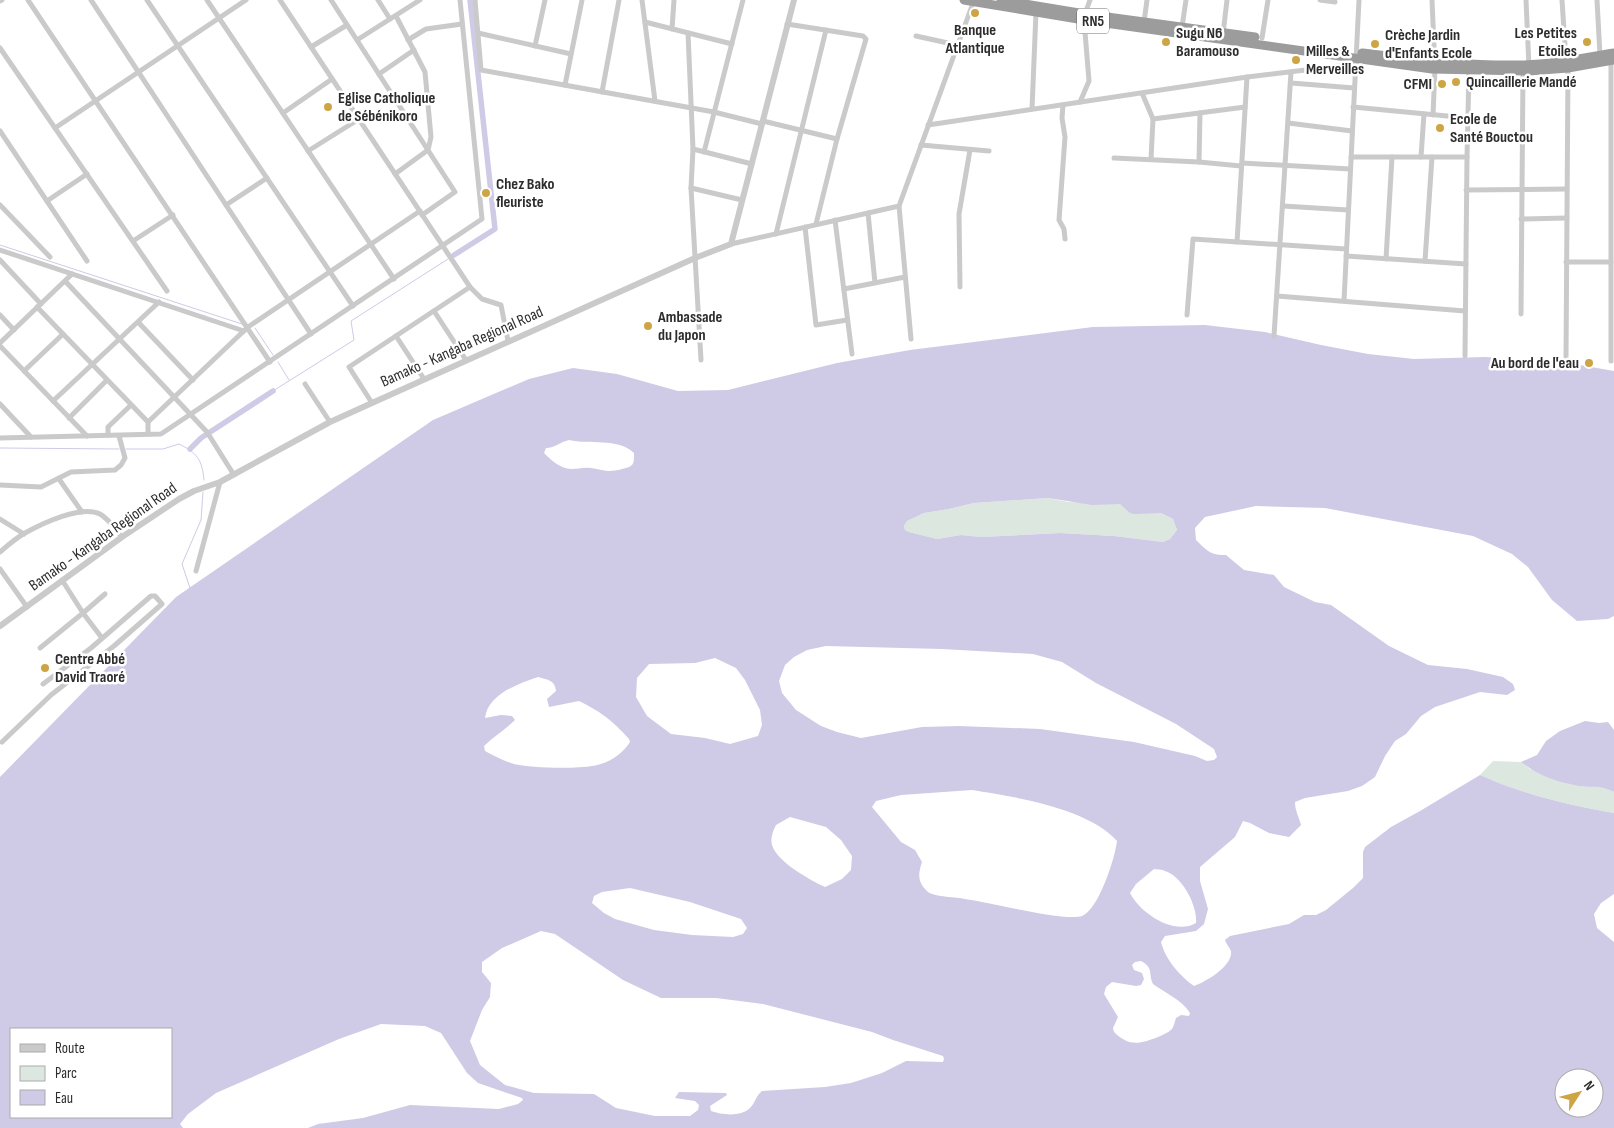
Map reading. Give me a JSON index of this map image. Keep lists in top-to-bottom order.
{
  "streets": {
    "highway": ["RN5"],
    "street": ["Bamako - Kangaba Regional Road"]
  },
  "places": [
    "Banque Atlantique",
    "Sugu N6 Baramouso",
    "Les Petites Etoiles",
    "Crèche Jardin d'Enfants Ecole",
    "Milles & Merveilles",
    "Quincaillerie Mandé",
    "CFMI",
    "Eglise Catholique de Sébénikoro",
    "Ecole de Santé Bouctou",
    "Chez Bako fleuriste",
    "Ambassade du Japon",
    "Au bord de l'eau",
    "Centre Abbé David Traoré"
  ],
  "legend": ["Route", "Parc", "Eau"],
  "north": "top right"
}
